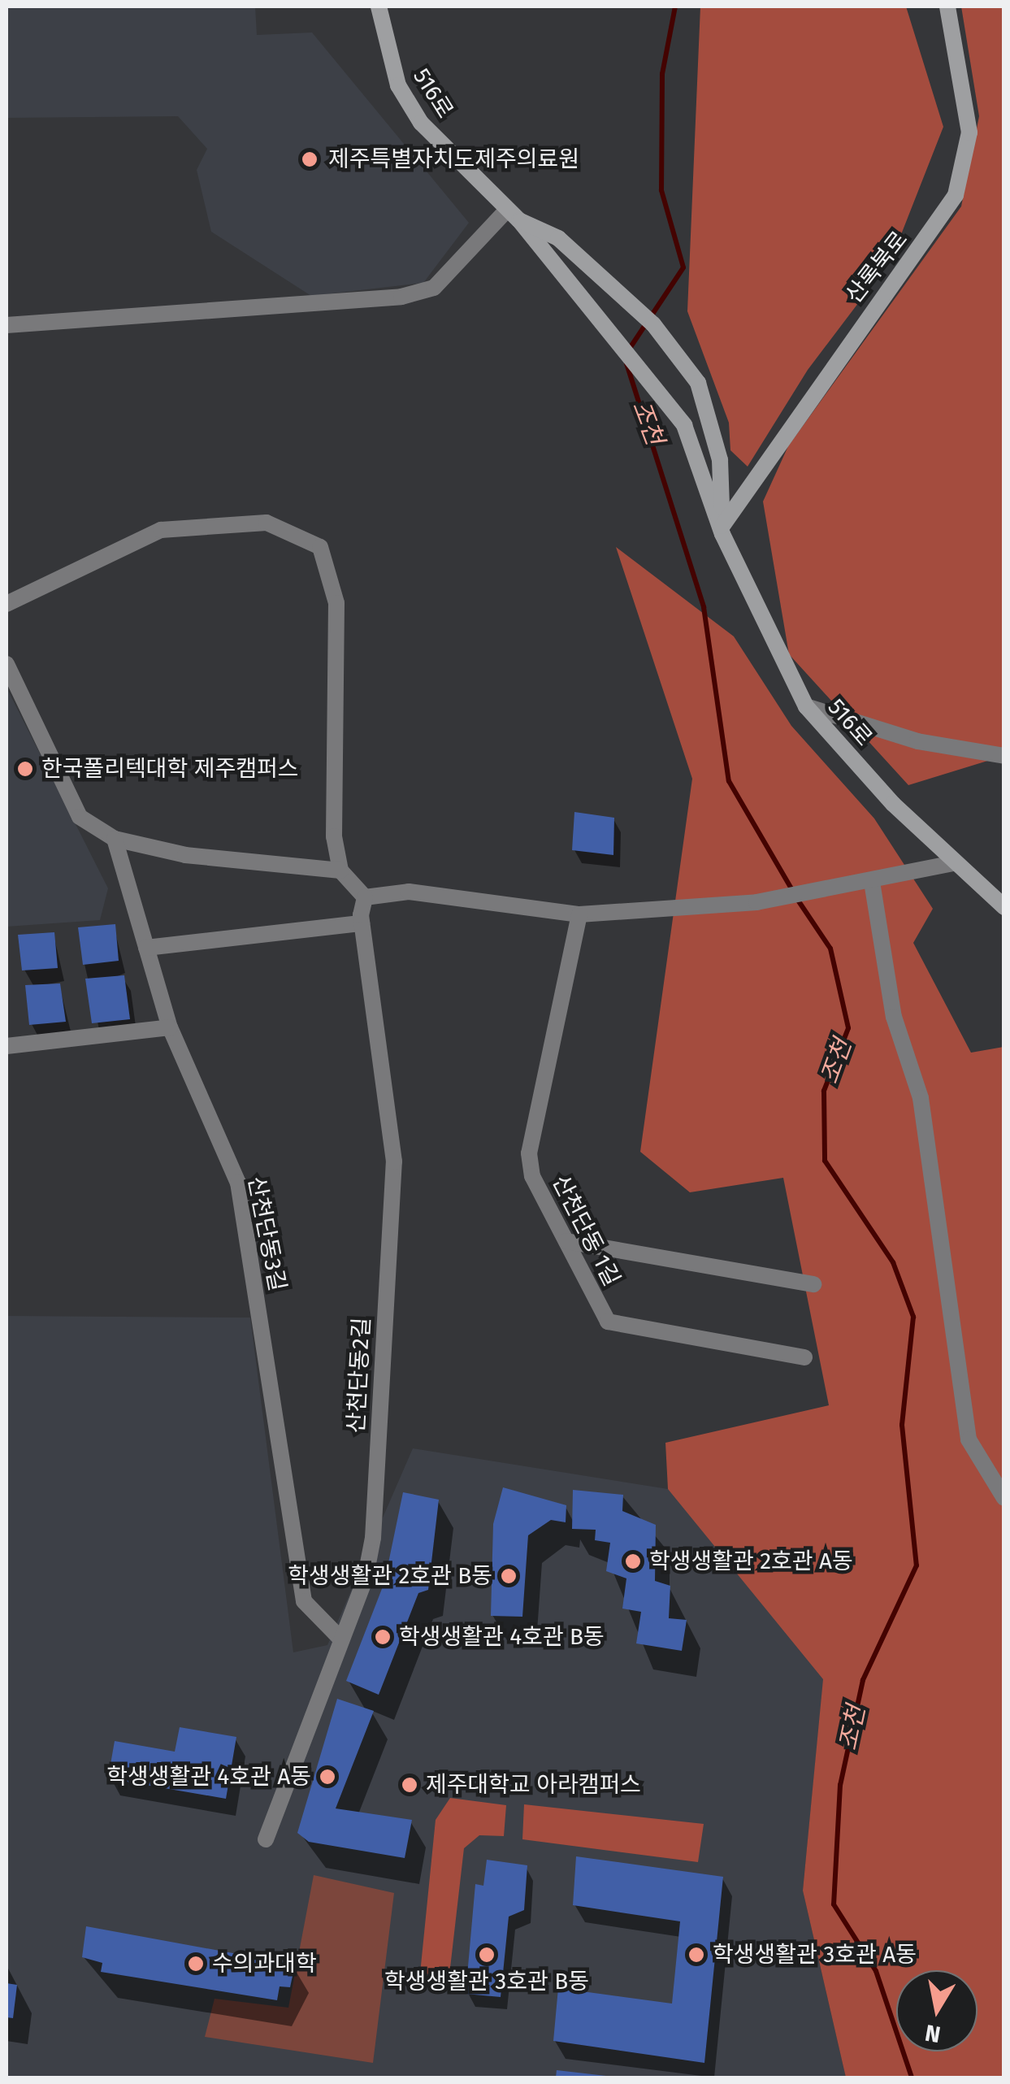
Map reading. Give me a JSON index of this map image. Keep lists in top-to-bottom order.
{
  "streets": {
    "main road": ["516로", "산록북로"],
    "street": ["산천단동 1길", "산천단동3길", "산천단동2길"]
  },
  "crossings": [
    ["516로", "산록북로"],
    ["산천단동3길", "산천단동2길"]
  ],
  "water": ["조천"],
  "places": [
    "제주특별자치도제주의료원",
    "한국폴리텍대학 제주캠퍼스",
    "학생생활관 2호관 A동",
    "학생생활관 2호관 B동",
    "학생생활관 4호관 B동",
    "학생생활관 4호관 A동",
    "제주대학교 아라캠퍼스",
    "학생생활관 3호관 B동",
    "학생생활관 3호관 A동",
    "수의과대학"
  ],
  "north": "bottom"
}
